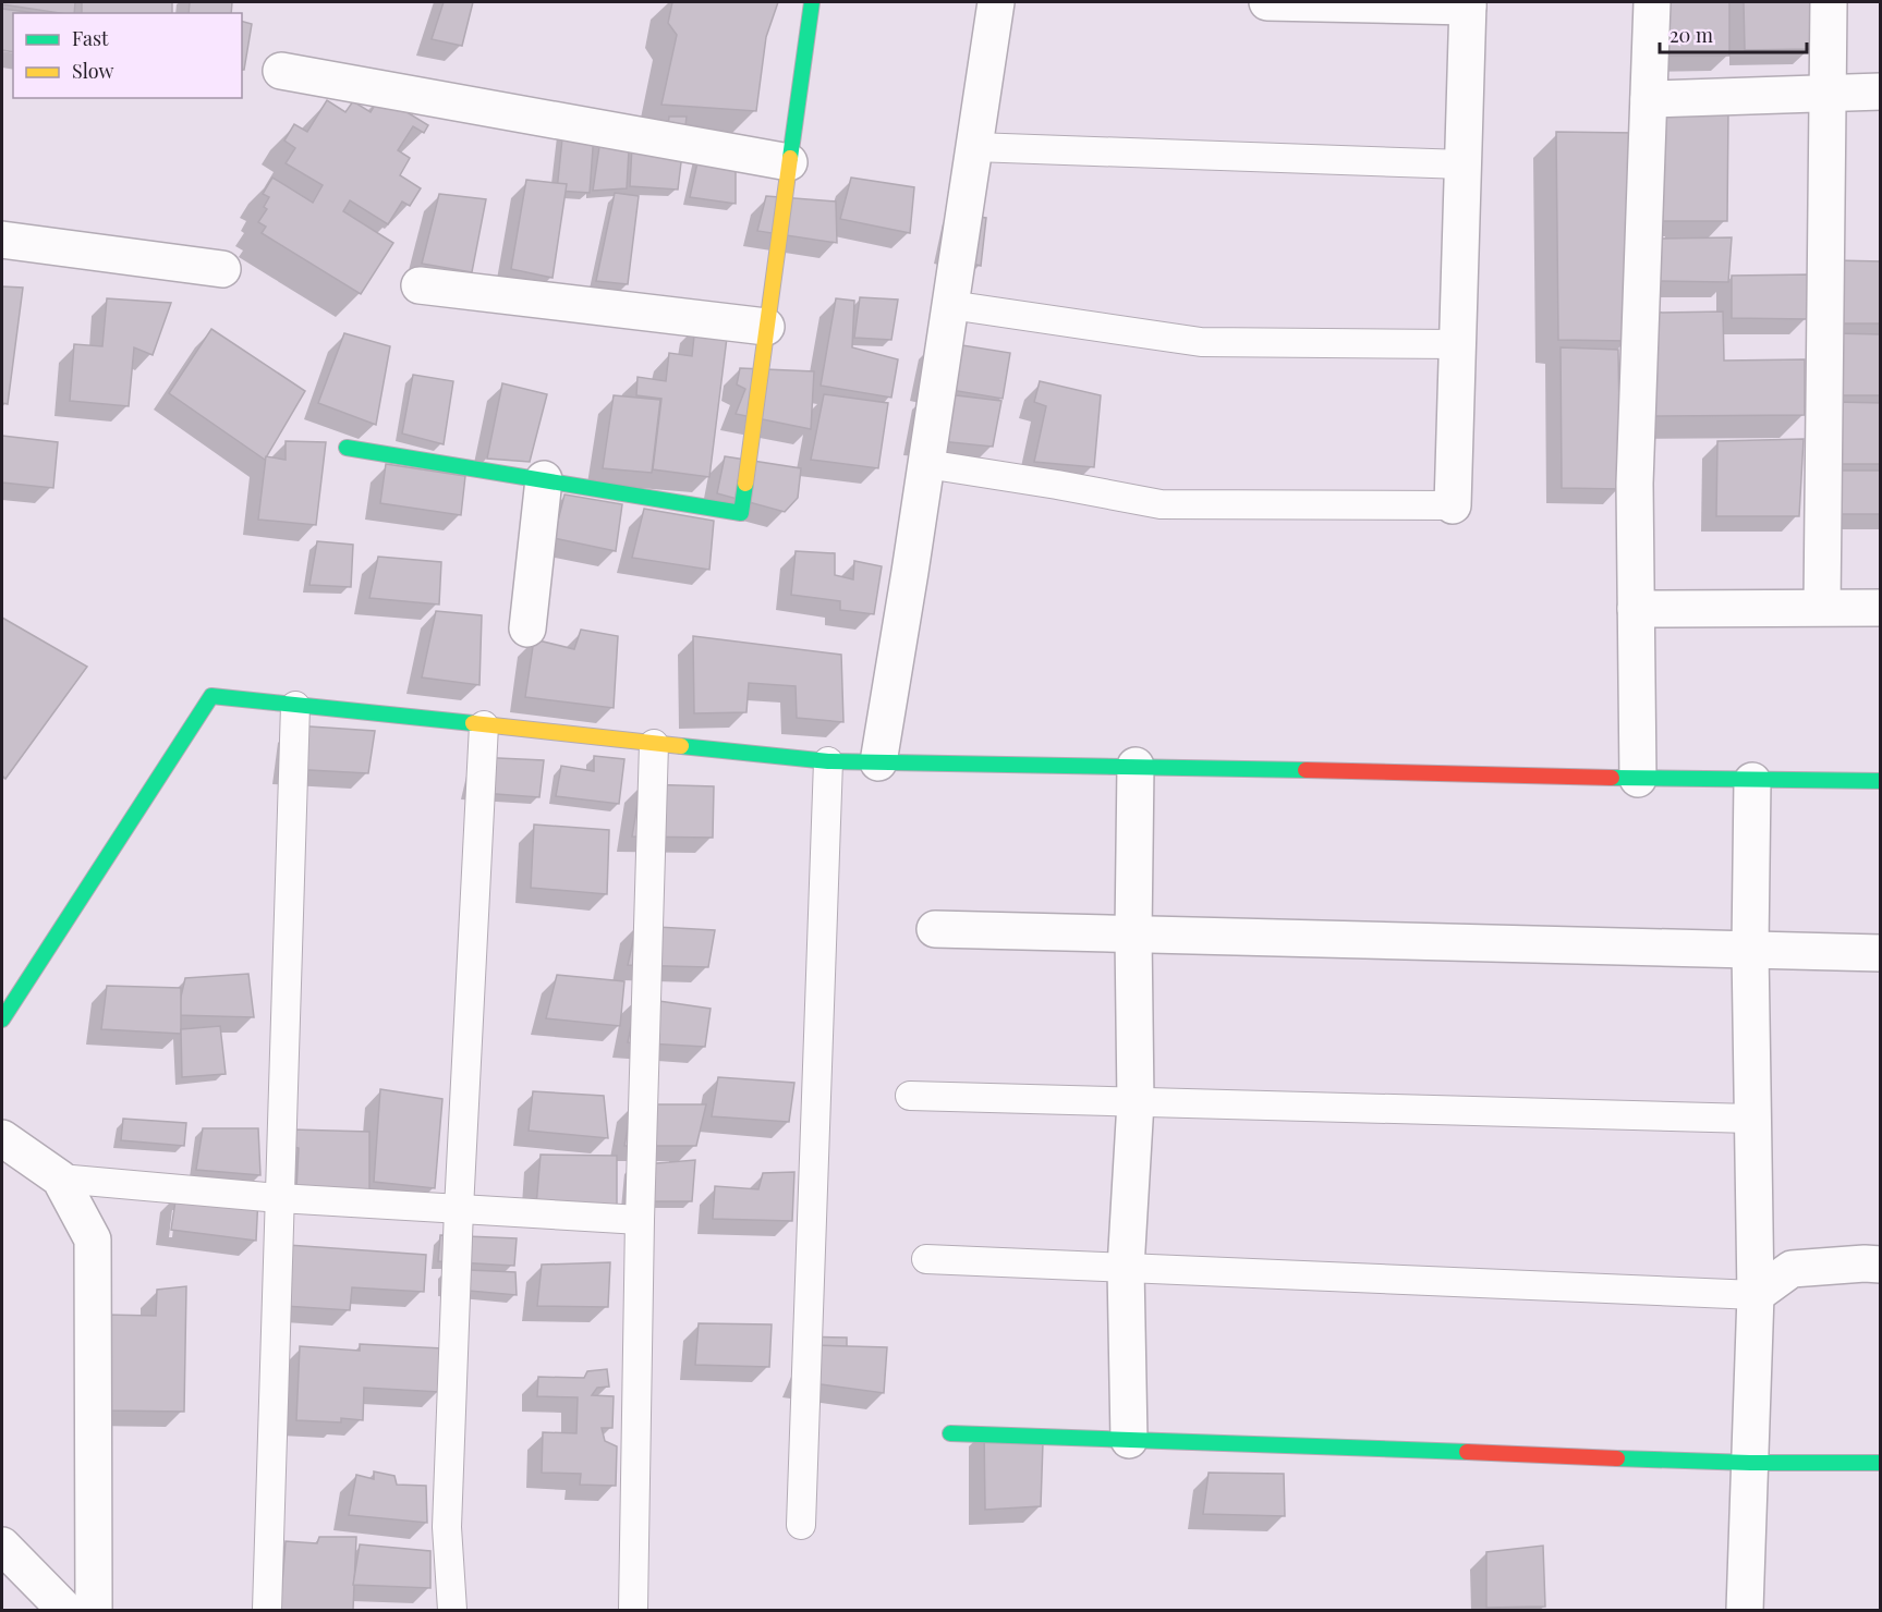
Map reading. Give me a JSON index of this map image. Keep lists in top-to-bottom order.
{
  "legend": ["Fast", "Slow"],
  "scale_bar": "20 m"
}
